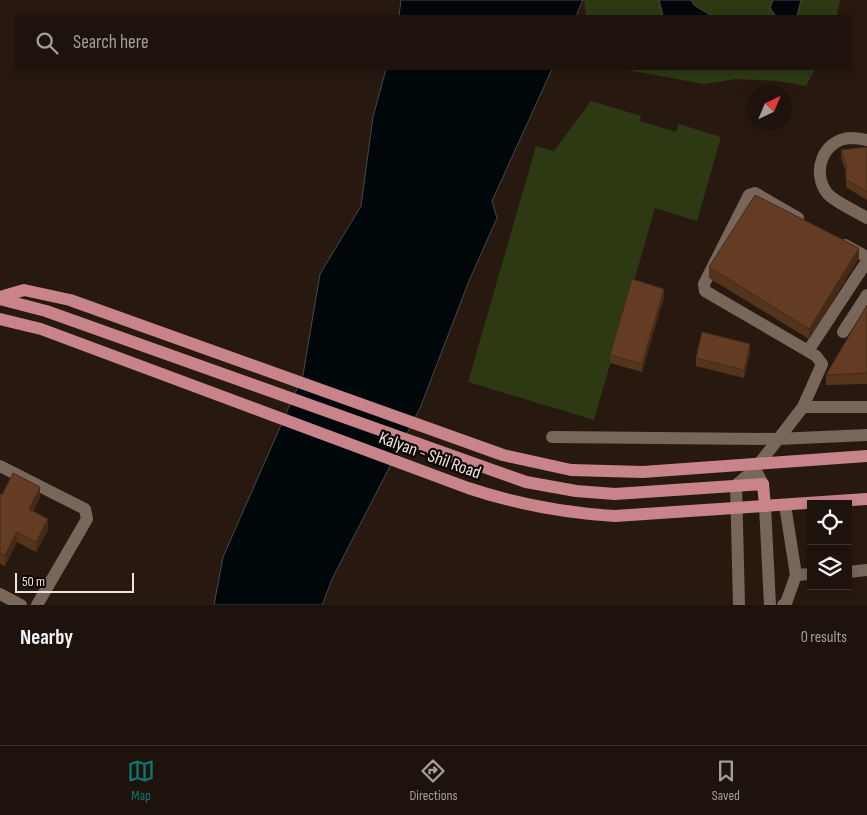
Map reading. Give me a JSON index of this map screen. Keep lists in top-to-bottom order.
{
  "streets": {
    "main road": ["Kalyan - Shil Road"]
  },
  "scale_bar": "50 m",
  "north": "top right",
  "page": {
    "search": "Search here",
    "scale": "50 m",
    "heading": ["Nearby", "0 results"],
    "nav": ["Map", "Directions", "Saved"]
  }
}
